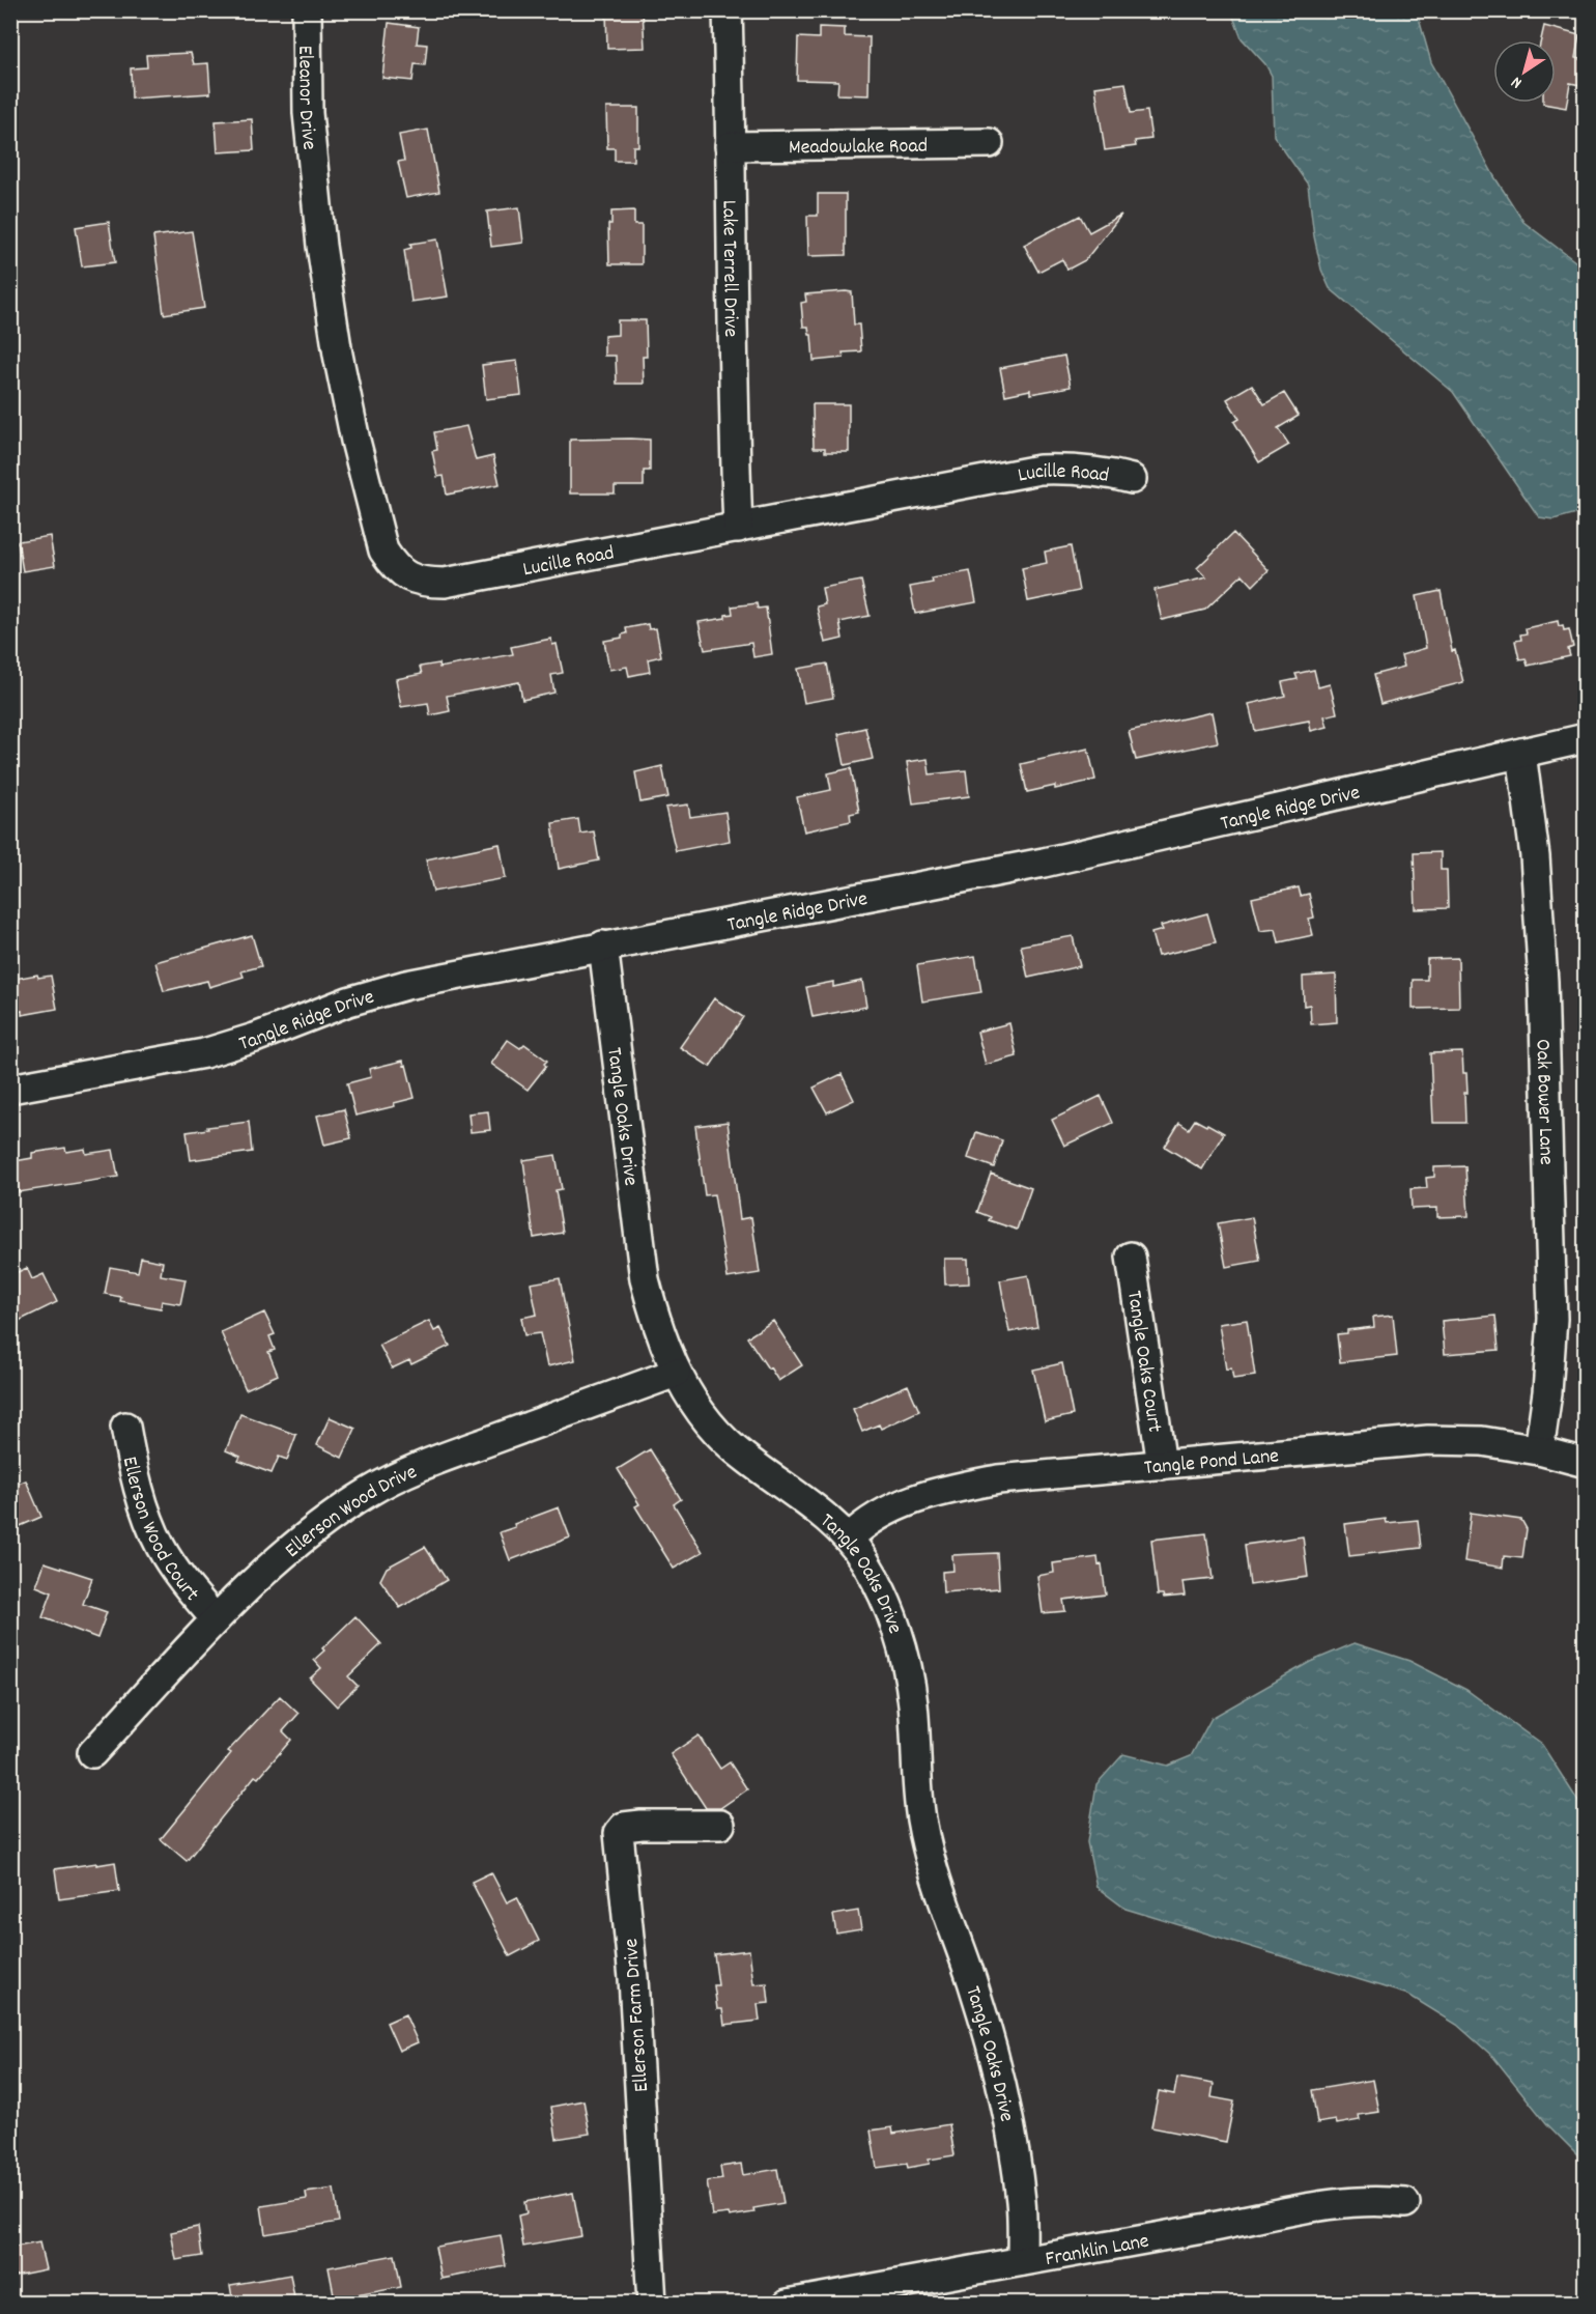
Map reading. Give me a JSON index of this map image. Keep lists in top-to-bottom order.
{
  "streets": {
    "street": [
      "Eleanor Drive",
      "Meadowlake Road",
      "Lake Terrell Drive",
      "Lucille Road",
      "Tangle Ridge Drive",
      "Oak Bower Lane",
      "Tangle Oaks Drive",
      "Tangle Oaks Court",
      "Tangle Pond Lane",
      "Ellerson Wood Drive",
      "Ellerson Wood Court",
      "Ellerson Farm Drive",
      "Franklin Lane"
    ]
  },
  "crossings": [
    ["Eleanor Drive", "Lucille Road"],
    ["Meadowlake Road", "Lake Terrell Drive"],
    ["Lake Terrell Drive", "Lucille Road"],
    ["Tangle Ridge Drive", "Oak Bower Lane"],
    ["Tangle Ridge Drive", "Tangle Oaks Drive"],
    ["Oak Bower Lane", "Tangle Pond Lane"],
    ["Tangle Oaks Drive", "Tangle Pond Lane"],
    ["Tangle Oaks Drive", "Ellerson Wood Drive"],
    ["Tangle Oaks Drive", "Franklin Lane"],
    ["Tangle Oaks Court", "Tangle Pond Lane"],
    ["Ellerson Wood Drive", "Ellerson Wood Court"]
  ],
  "north": "bottom left"
}
